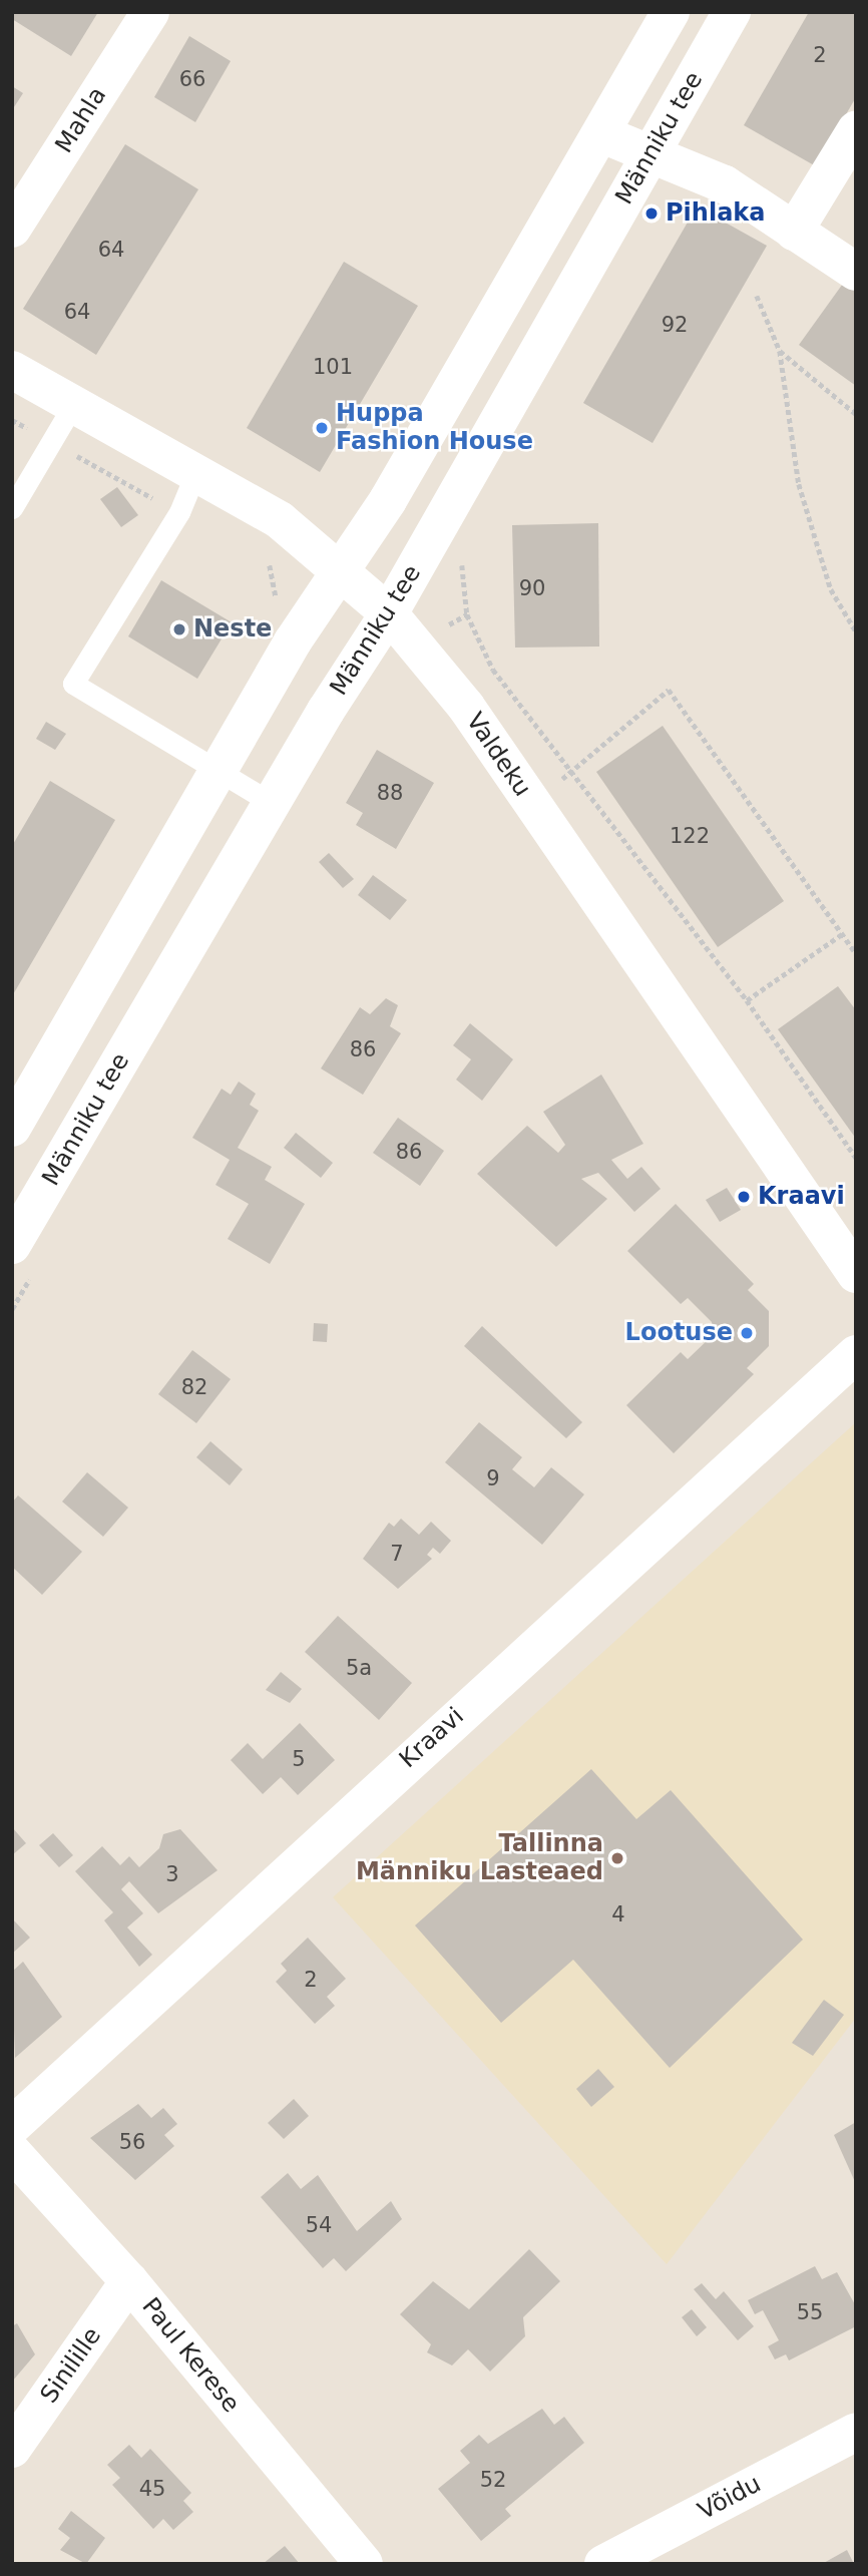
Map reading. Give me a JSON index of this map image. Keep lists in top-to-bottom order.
{
  "streets": {
    "street": [
      "Mahla",
      "Männiku tee",
      "Valdeku",
      "Kraavi",
      "Paul Kerese",
      "Sinilille",
      "Võidu"
    ]
  },
  "crossings": [
    ["Männiku tee", "Valdeku"],
    ["Paul Kerese", "Sinilille"]
  ],
  "places": [
    "Pihlaka",
    "Huppa Fashion House",
    "Neste",
    "Kraavi",
    "Lootuse",
    "Tallinna Männiku Lasteaed"
  ],
  "house_numbers": [
    "2",
    "66",
    "64",
    "64",
    "92",
    "101",
    "90",
    "88",
    "122",
    "86",
    "86",
    "82",
    "9",
    "7",
    "5a",
    "5",
    "3",
    "4",
    "2",
    "56",
    "54",
    "55",
    "52",
    "45"
  ]
}
